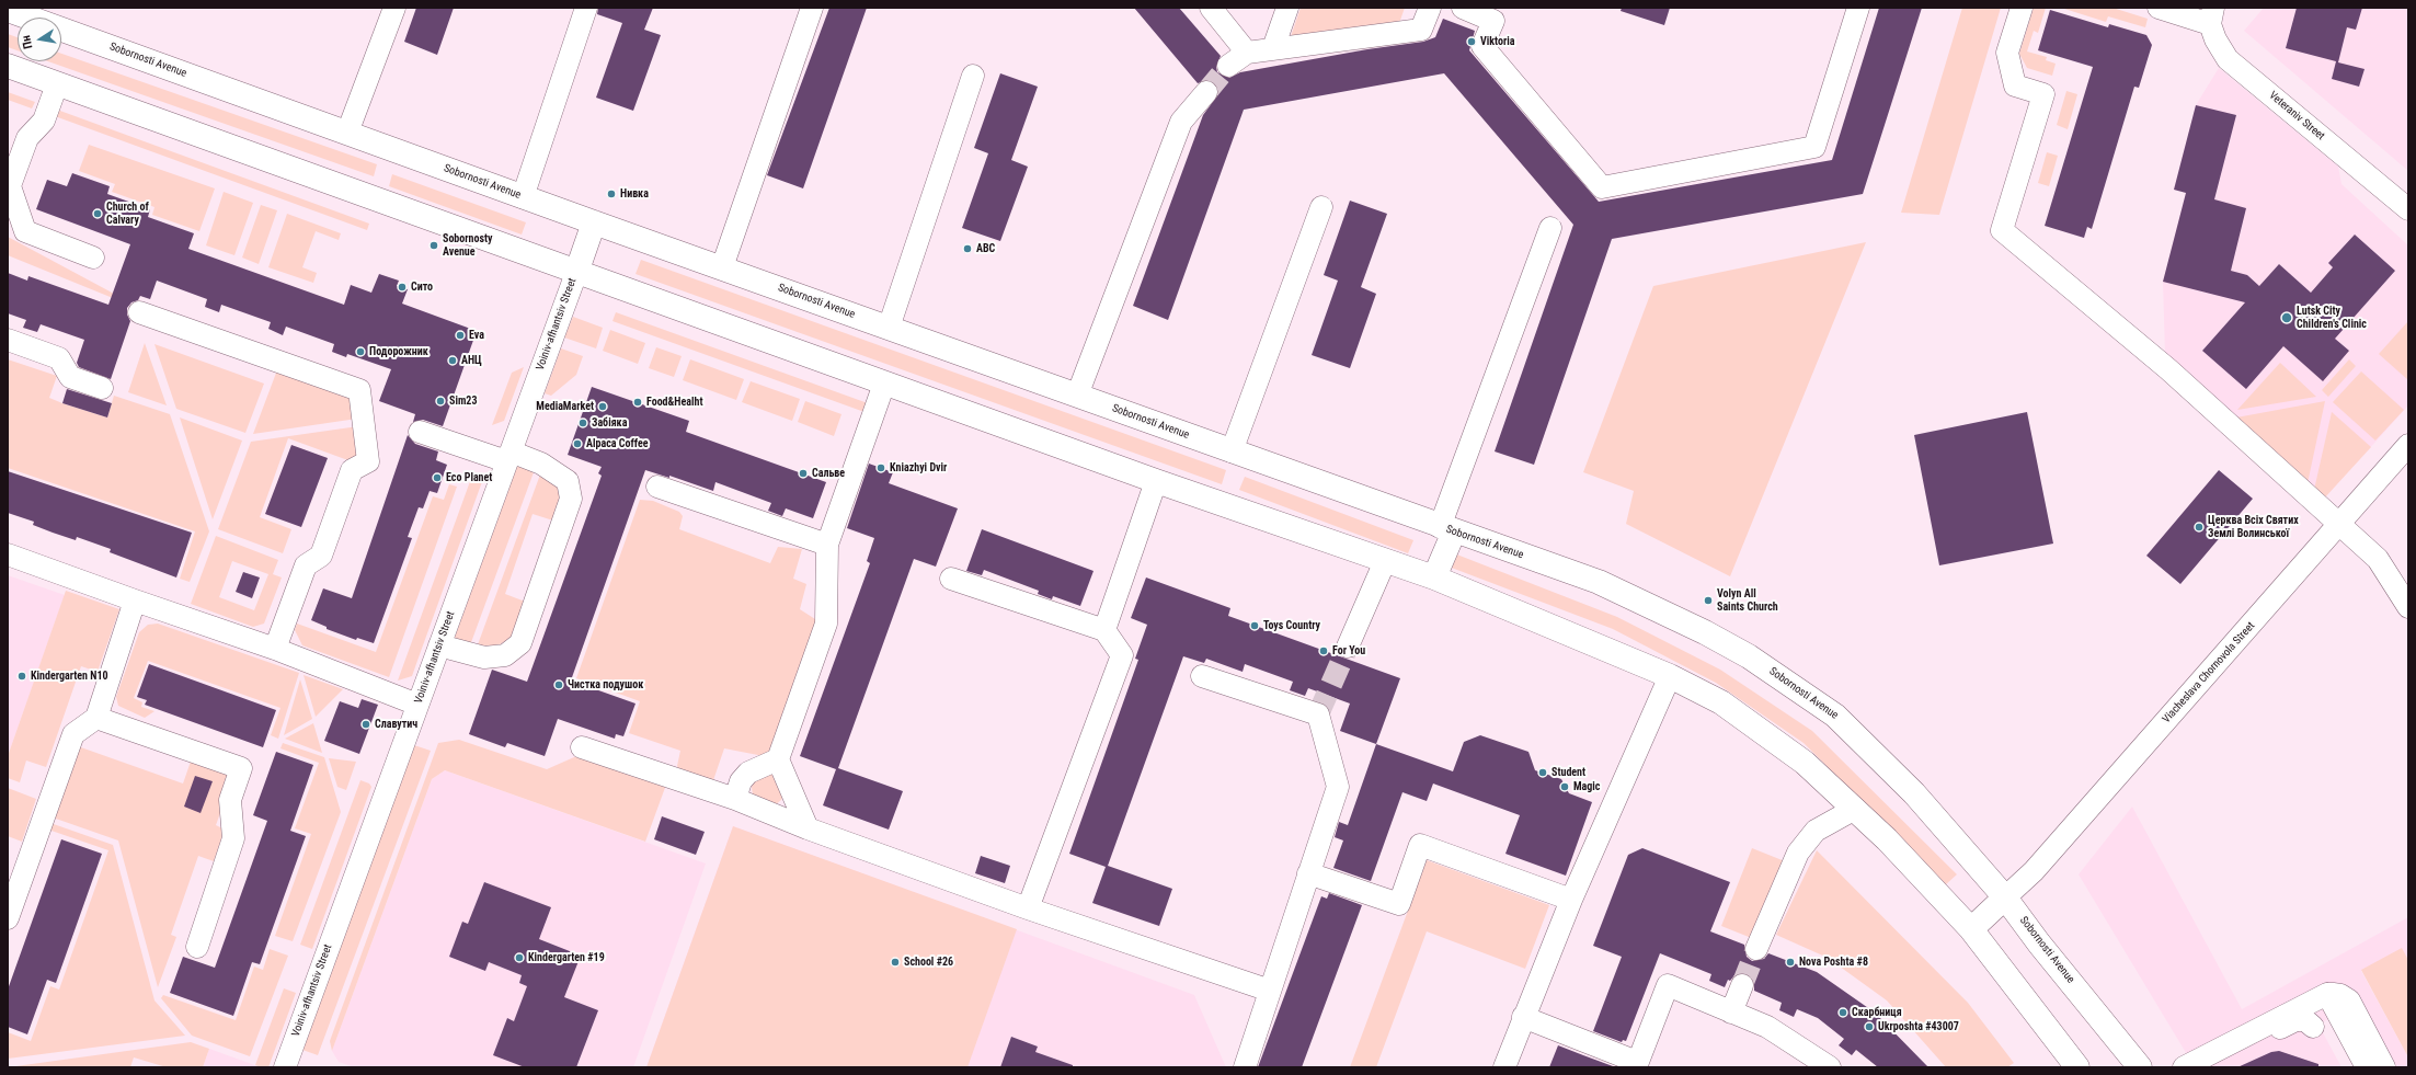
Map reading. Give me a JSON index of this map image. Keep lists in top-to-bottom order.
{
  "streets": {
    "main road": ["Sobornosti Avenue"],
    "street": ["Veteraniv Street", "Voiniv-afhantsiv Street", "Viacheslava Chornovola Street"]
  },
  "crossings": [
    ["Sobornosti Avenue", "Viacheslava Chornovola Street"]
  ],
  "places": [
    "Viktoria",
    "Нивка",
    "Church of Calvary",
    "Sobornosty Avenue",
    "АВС",
    "Сито",
    "Lutsk City Children's Clinic",
    "Eva",
    "Подорожник",
    "АНЦ",
    "Sim23",
    "Food&Healht",
    "MediaMarket",
    "Забіяка",
    "Alpaca Coffee",
    "Kniazhyi Dvir",
    "Сальве",
    "Eco Planet",
    "Церква Всіх Святих Землі Волинської",
    "Volyn All Saints Church",
    "Toys Country",
    "For You",
    "Kindergarten N10",
    "Чистка подушок",
    "Славутич",
    "Student",
    "Magic",
    "Kindergarten #19",
    "School #26",
    "Nova Poshta #8",
    "Скарбниця",
    "Ukrposhta #43007"
  ],
  "north": "left"
}
